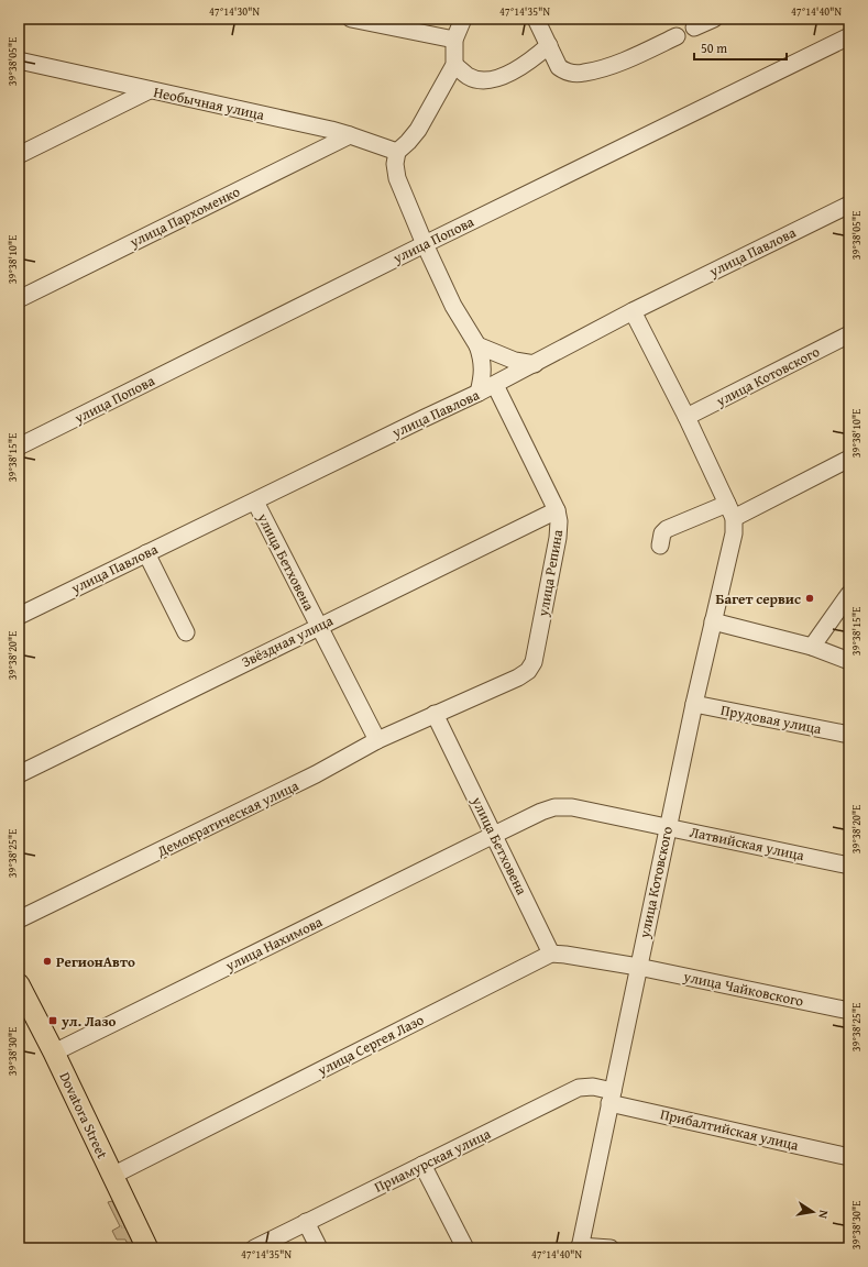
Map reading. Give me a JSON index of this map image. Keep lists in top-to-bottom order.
{
  "streets": {
    "main road": ["Dovatora Street"],
    "street": [
      "Необычная улица",
      "улица Пархоменко",
      "улица Попова",
      "улица Павлова",
      "улица Котовского",
      "улица Бетховена",
      "улица Репина",
      "Звёздная улица",
      "Прудовая улица",
      "Демократическая улица",
      "Латвийская улица",
      "улица Нахимова",
      "улица Чайковского",
      "улица Сергея Лазо",
      "Прибалтийская улица",
      "Приамурская улица"
    ]
  },
  "crossings": [
    ["Необычная улица", "улица Пархоменко"],
    ["улица Павлова", "улица Котовского"],
    ["улица Павлова", "улица Бетховена"],
    ["улица Павлова", "улица Репина"],
    ["улица Котовского", "Прудовая улица"],
    ["улица Котовского", "Латвийская улица"],
    ["улица Котовского", "улица Чайковского"],
    ["улица Котовского", "Прибалтийская улица"],
    ["улица Котовского", "Приамурская улица"],
    ["улица Бетховена", "улица Репина"],
    ["улица Бетховена", "Звёздная улица"],
    ["улица Бетховена", "Демократическая улица"],
    ["улица Бетховена", "Латвийская улица"],
    ["улица Бетховена", "улица Нахимова"],
    ["улица Бетховена", "улица Сергея Лазо"],
    ["улица Репина", "Звёздная улица"],
    ["улица Репина", "Демократическая улица"],
    ["Латвийская улица", "улица Нахимова"],
    ["улица Нахимова", "Dovatora Street"],
    ["улица Сергея Лазо", "Dovatora Street"],
    ["Прибалтийская улица", "Приамурская улица"]
  ],
  "places": {
    "other": ["Багет сервис", "РегионАвто"],
    "transit": ["ул. Лазо"]
  },
  "scale_bar": "50 m",
  "north": "right",
  "coordinates": [
    "47°14'30\"N",
    "47°14'35\"N",
    "47°14'40\"N",
    "39°38'05\"E",
    "39°38'10\"E",
    "39°38'15\"E",
    "39°38'20\"E",
    "39°38'25\"E",
    "39°38'30\"E"
  ]
}
